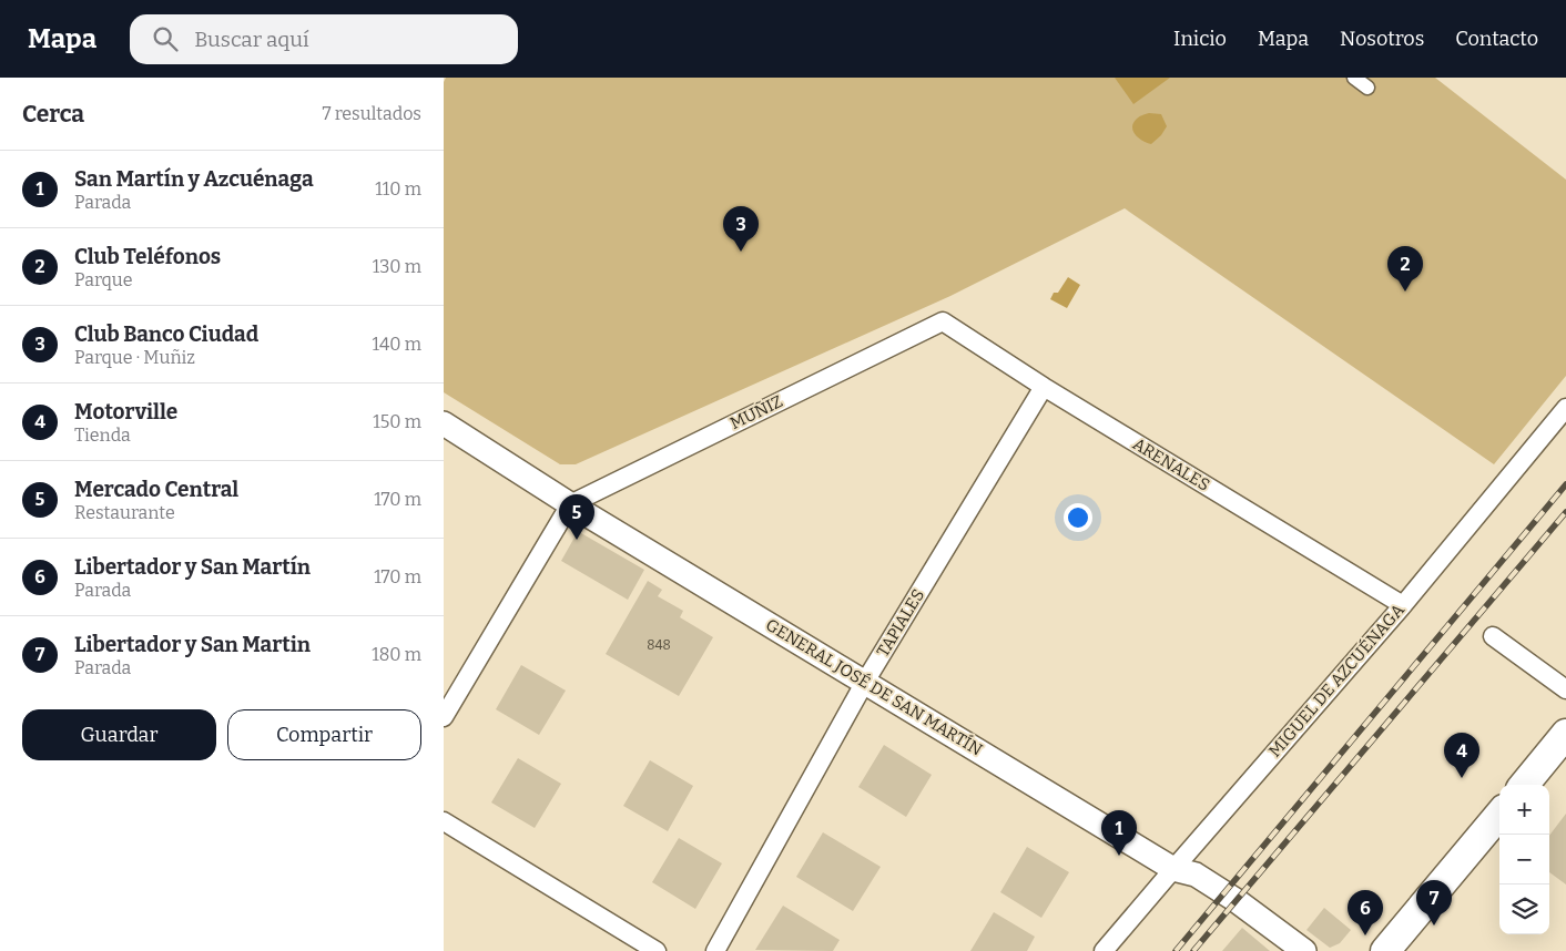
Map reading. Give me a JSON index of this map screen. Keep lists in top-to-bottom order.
{
  "streets": {
    "street": [
      "MUÑIZ",
      "ARENALES",
      "TAPIALES",
      "MIGUEL DE AZCUÉNAGA",
      "GENERAL JOSÉ DE SAN MARTÍN"
    ]
  },
  "crossings": [
    ["MUÑIZ", "ARENALES"],
    ["MUÑIZ", "GENERAL JOSÉ DE SAN MARTÍN"],
    ["ARENALES", "TAPIALES"],
    ["ARENALES", "MIGUEL DE AZCUÉNAGA"],
    ["TAPIALES", "GENERAL JOSÉ DE SAN MARTÍN"],
    ["MIGUEL DE AZCUÉNAGA", "GENERAL JOSÉ DE SAN MARTÍN"]
  ],
  "house_numbers": ["848"],
  "page": {
    "header": "Mapa",
    "search": "Buscar aquí",
    "nav": [
      "Inicio",
      "Mapa",
      "Nosotros",
      "Contacto"
    ],
    "heading": ["Cerca", "7 resultados"],
    "list": [
      {
        "mark": "1",
        "name": "San Martín y Azcuénaga",
        "note": "Parada",
        "value": "110 m"
      },
      {
        "mark": "2",
        "name": "Club Teléfonos",
        "note": "Parque",
        "value": "130 m"
      },
      {
        "mark": "3",
        "name": "Club Banco Ciudad",
        "note": "Parque · Muñiz",
        "value": "140 m"
      },
      {
        "mark": "4",
        "name": "Motorville",
        "note": "Tienda",
        "value": "150 m"
      },
      {
        "mark": "5",
        "name": "Mercado Central",
        "note": "Restaurante",
        "value": "170 m"
      },
      {
        "mark": "6",
        "name": "Libertador y San Martín",
        "note": "Parada",
        "value": "170 m"
      },
      {
        "mark": "7",
        "name": "Libertador y San Martin",
        "note": "Parada",
        "value": "180 m"
      }
    ],
    "pins": [
      "3",
      "2",
      "5",
      "4",
      "1",
      "7",
      "6"
    ],
    "buttons": ["Guardar", "Compartir"],
    "map_buttons": ["+", "−"]
  }
}
